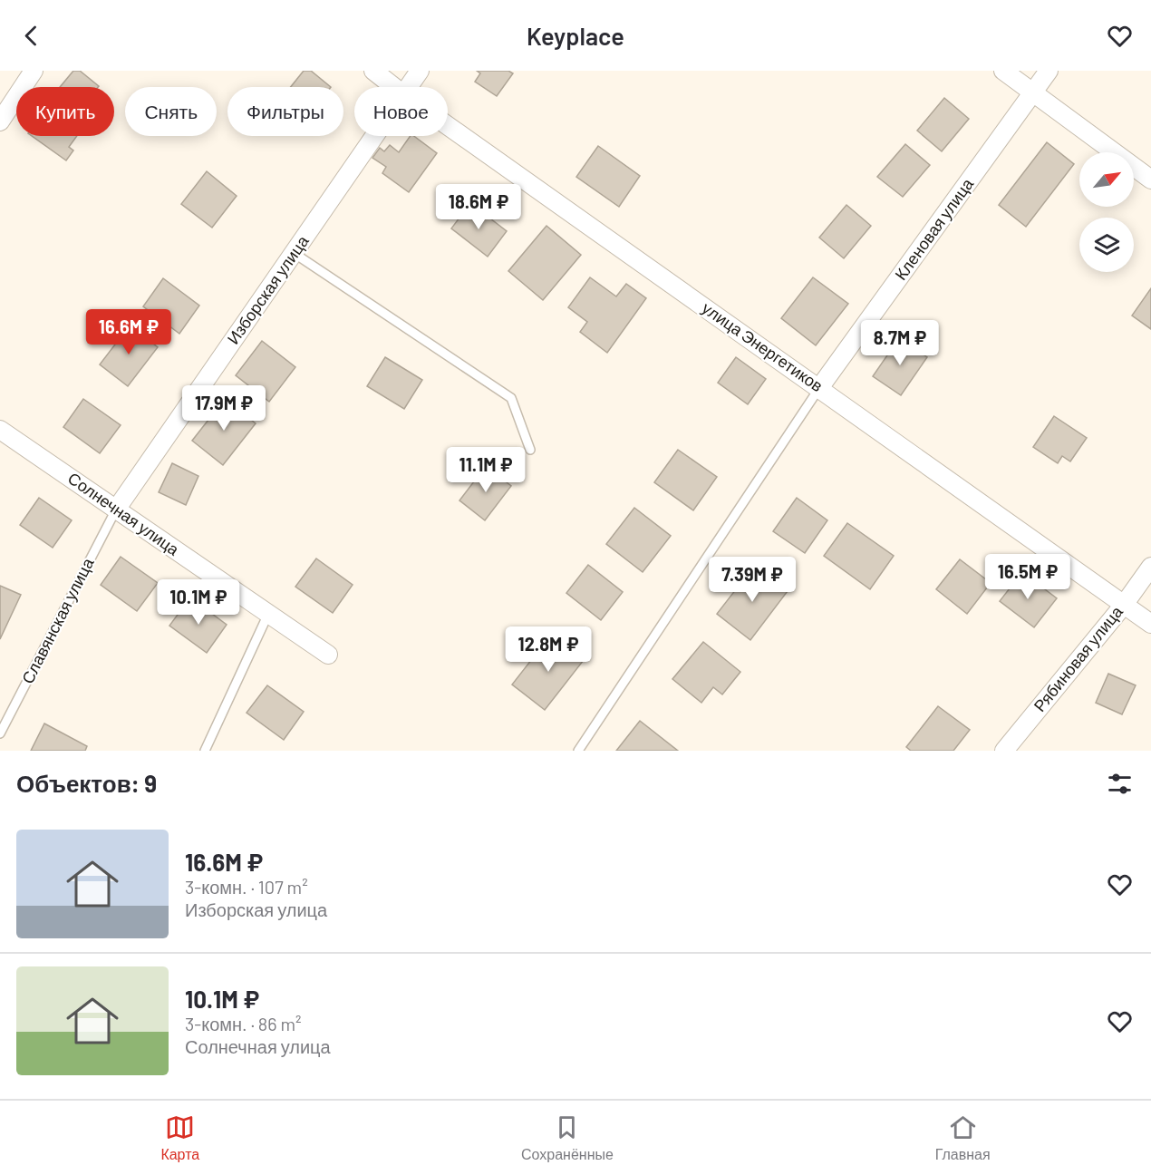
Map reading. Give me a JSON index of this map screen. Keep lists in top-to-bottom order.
{
  "streets": {
    "street": [
      "Кленовая улица",
      "Изборская улица",
      "улица Энергетиков",
      "Солнечная улица",
      "Рябиновая улица"
    ],
    "lane": ["Славянская улица"]
  },
  "crossings": [
    ["Кленовая улица", "улица Энергетиков"],
    ["Изборская улица", "Солнечная улица"],
    ["Изборская улица", "Славянская улица"],
    ["улица Энергетиков", "Рябиновая улица"],
    ["Солнечная улица", "Славянская улица"]
  ],
  "north": "top right",
  "page": {
    "header": "Keyplace",
    "chip": [
      "Купить",
      "Снять",
      "Фильтры",
      "Новое"
    ],
    "price": [
      "18.6M ₽",
      "16.6M ₽",
      "8.7M ₽",
      "17.9M ₽",
      "11.1M ₽",
      "16.5M ₽",
      "7.39M ₽",
      "10.1M ₽",
      "12.8M ₽"
    ],
    "heading": "Объектов: 9",
    "list": [
      {
        "name": "16.6M ₽",
        "note": "3-комн. · 107 m² · Изборская улица"
      },
      {
        "name": "10.1M ₽",
        "note": "3-комн. · 86 m² · Солнечная улица"
      }
    ],
    "tabs": ["Карта", "Сохранённые", "Главная"]
  }
}
